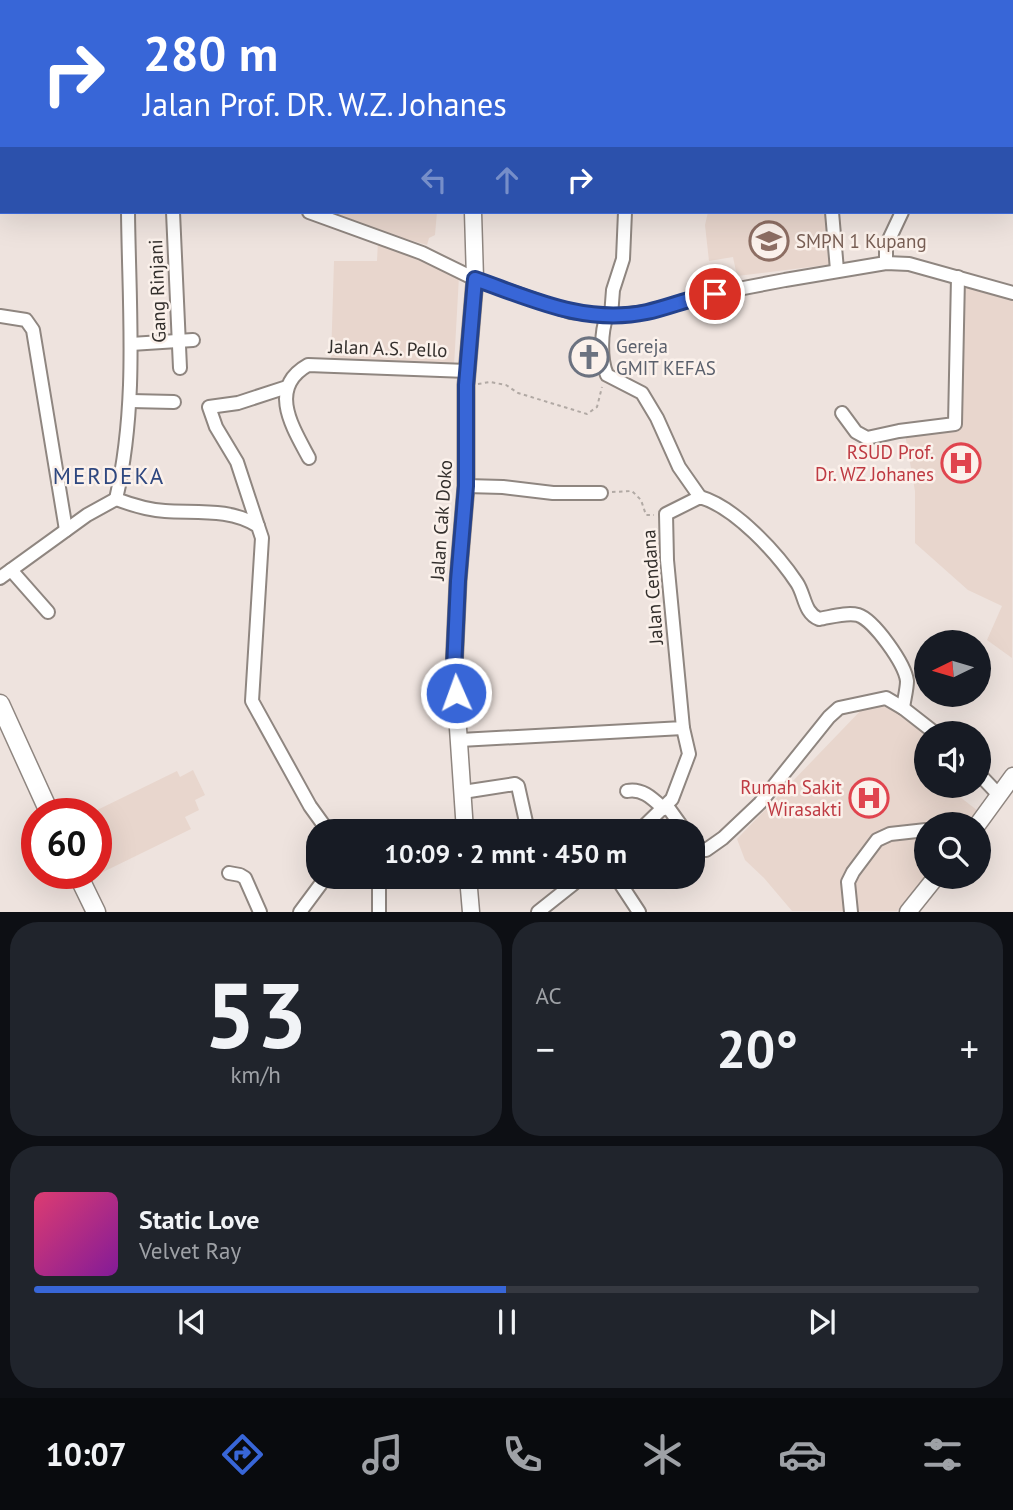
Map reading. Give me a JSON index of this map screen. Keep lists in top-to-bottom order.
{
  "streets": {
    "main road": ["Jalan Cak Doko"],
    "street": ["Gang Rinjani", "Jalan A.S. Pello", "Jalan Cendana"]
  },
  "crossings": [
    ["Jalan A.S. Pello", "Jalan Cak Doko"]
  ],
  "districts": ["MERDEKA"],
  "places": {
    "school or university": ["SMPN 1 Kupang"],
    "church": ["Gereja GMIT KEFAS"],
    "hospital": ["RSUD Prof. Dr. WZ Johanes", "Rumah Sakit Wirasakti"]
  },
  "north": "left",
  "page": {
    "turn": ["280 m", "Jalan Prof. DR. W.Z. Johanes"],
    "limit": "60",
    "trip": "10:09 · 2 mnt · 450 m",
    "tile": [
      ["53", "km/h"],
      "AC"
    ],
    "heat": ["−", "20°", "+"],
    "song": ["Static Love", "Velvet Ray"],
    "tabs": "10:07"
  }
}
